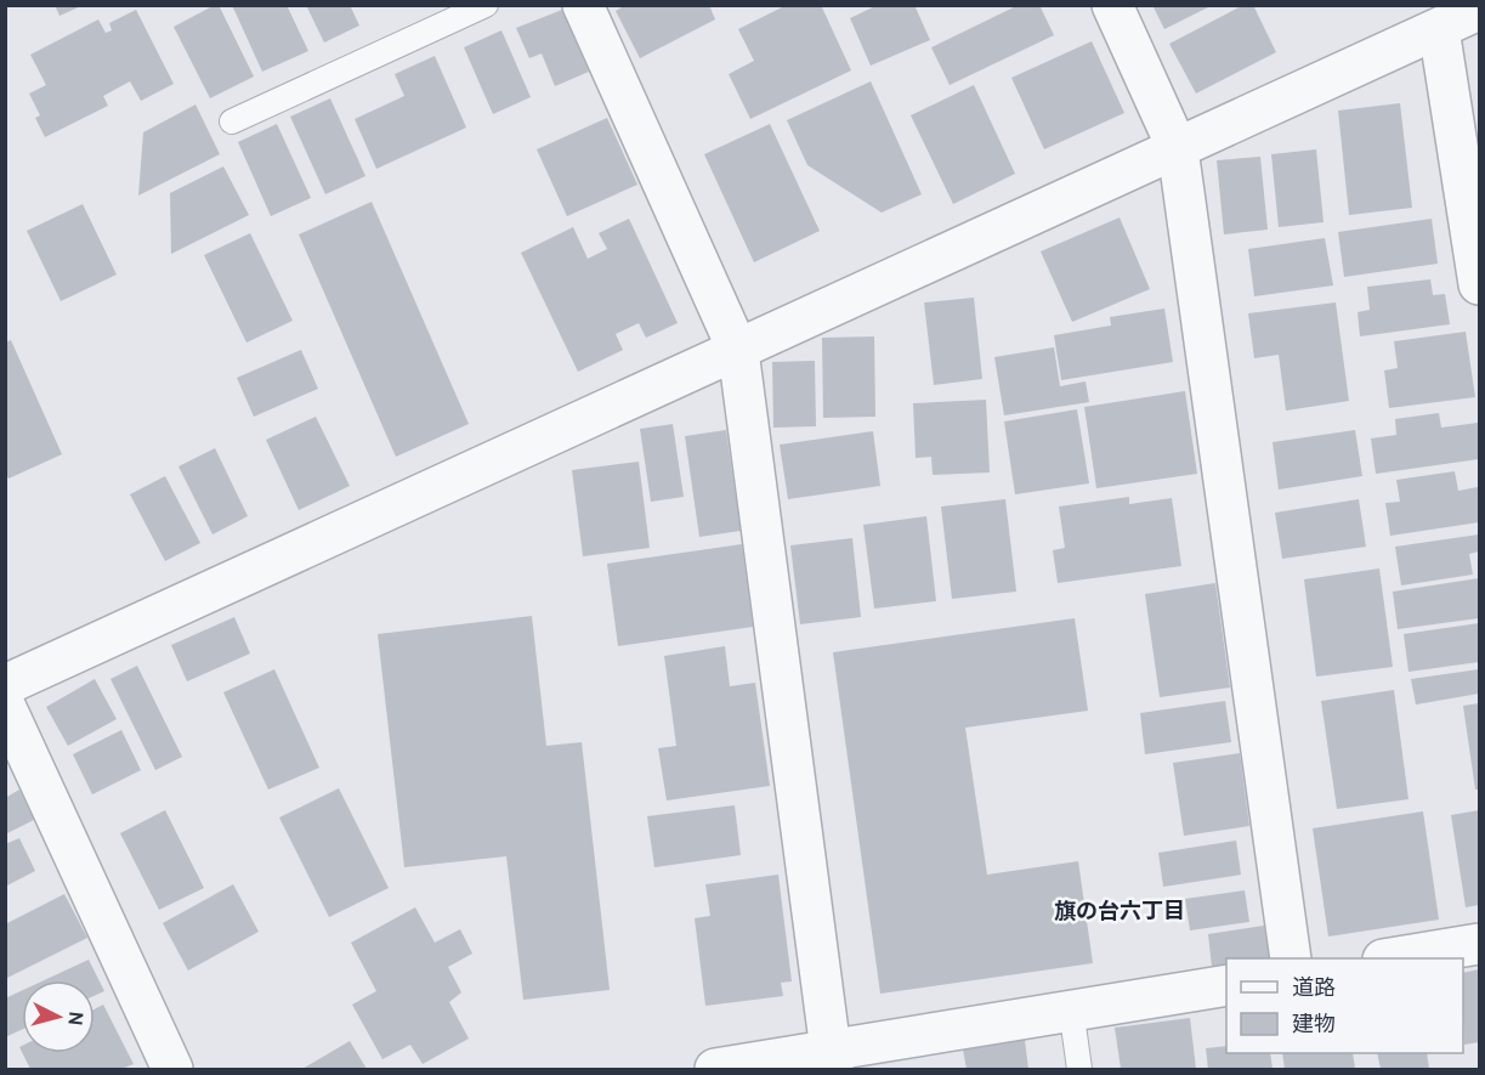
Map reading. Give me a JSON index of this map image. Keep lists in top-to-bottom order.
{
  "districts": ["旗の台六丁目"],
  "legend": ["道路", "建物"],
  "north": "right"
}
